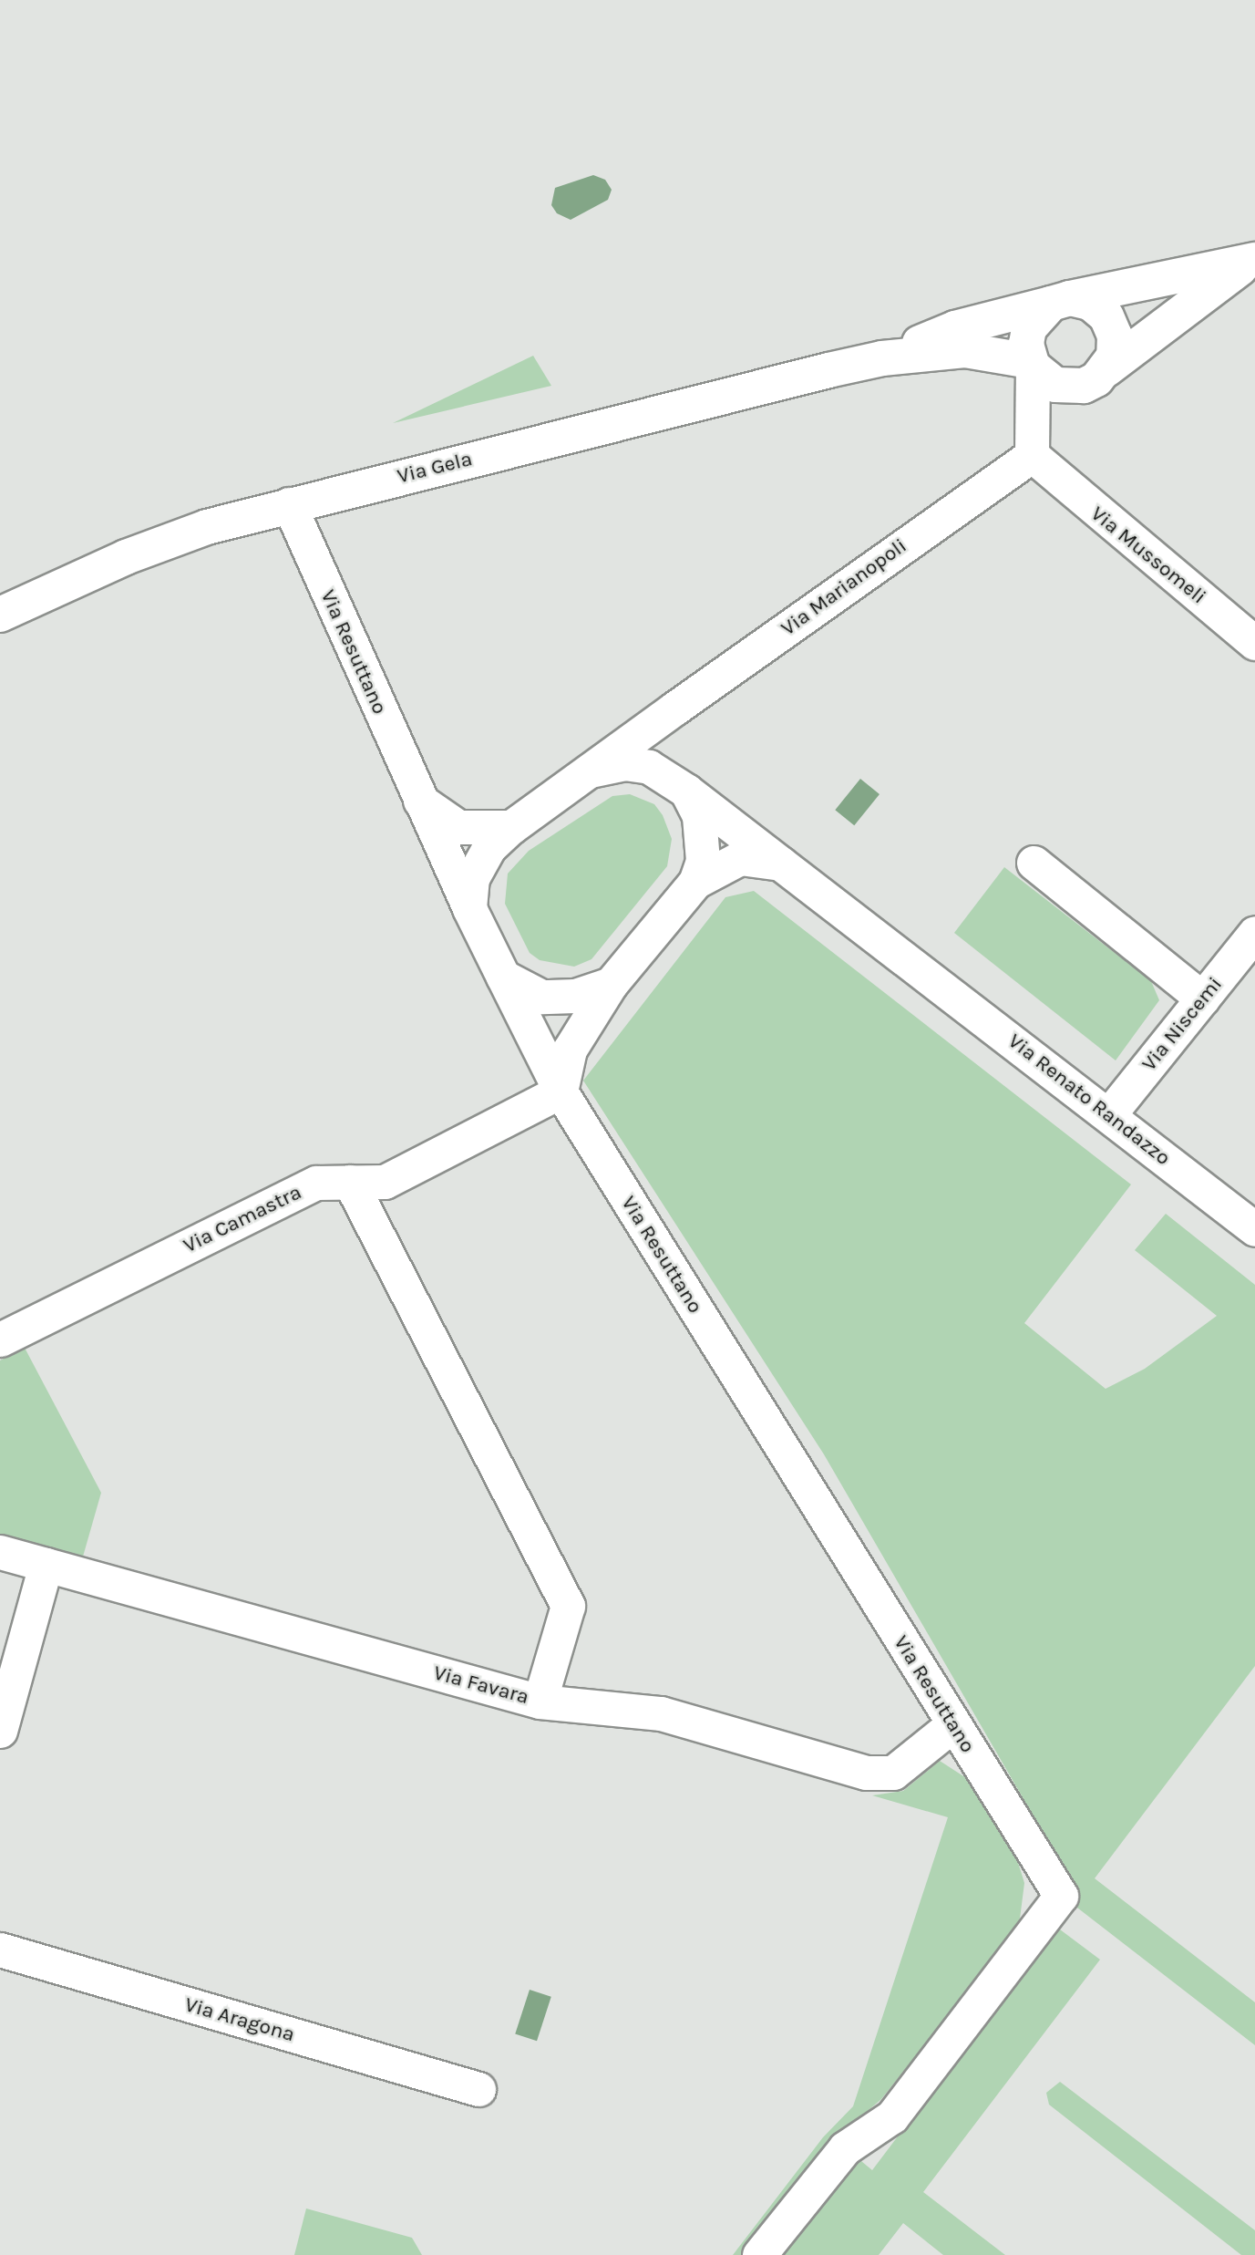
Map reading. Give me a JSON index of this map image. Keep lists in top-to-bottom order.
{
  "streets": {
    "street": [
      "Via Gela",
      "Via Mussomeli",
      "Via Marianopoli",
      "Via Resuttano",
      "Via Niscemi",
      "Via Renato Randazzo",
      "Via Camastra",
      "Via Favara",
      "Via Aragona"
    ]
  },
  "crossings": [
    ["Via Gela", "Via Resuttano"],
    ["Via Mussomeli", "Via Marianopoli"],
    ["Via Marianopoli", "Via Resuttano"],
    ["Via Marianopoli", "Via Renato Randazzo"],
    ["Via Resuttano", "Via Renato Randazzo"],
    ["Via Resuttano", "Via Camastra"],
    ["Via Resuttano", "Via Favara"],
    ["Via Niscemi", "Via Renato Randazzo"]
  ]
}
